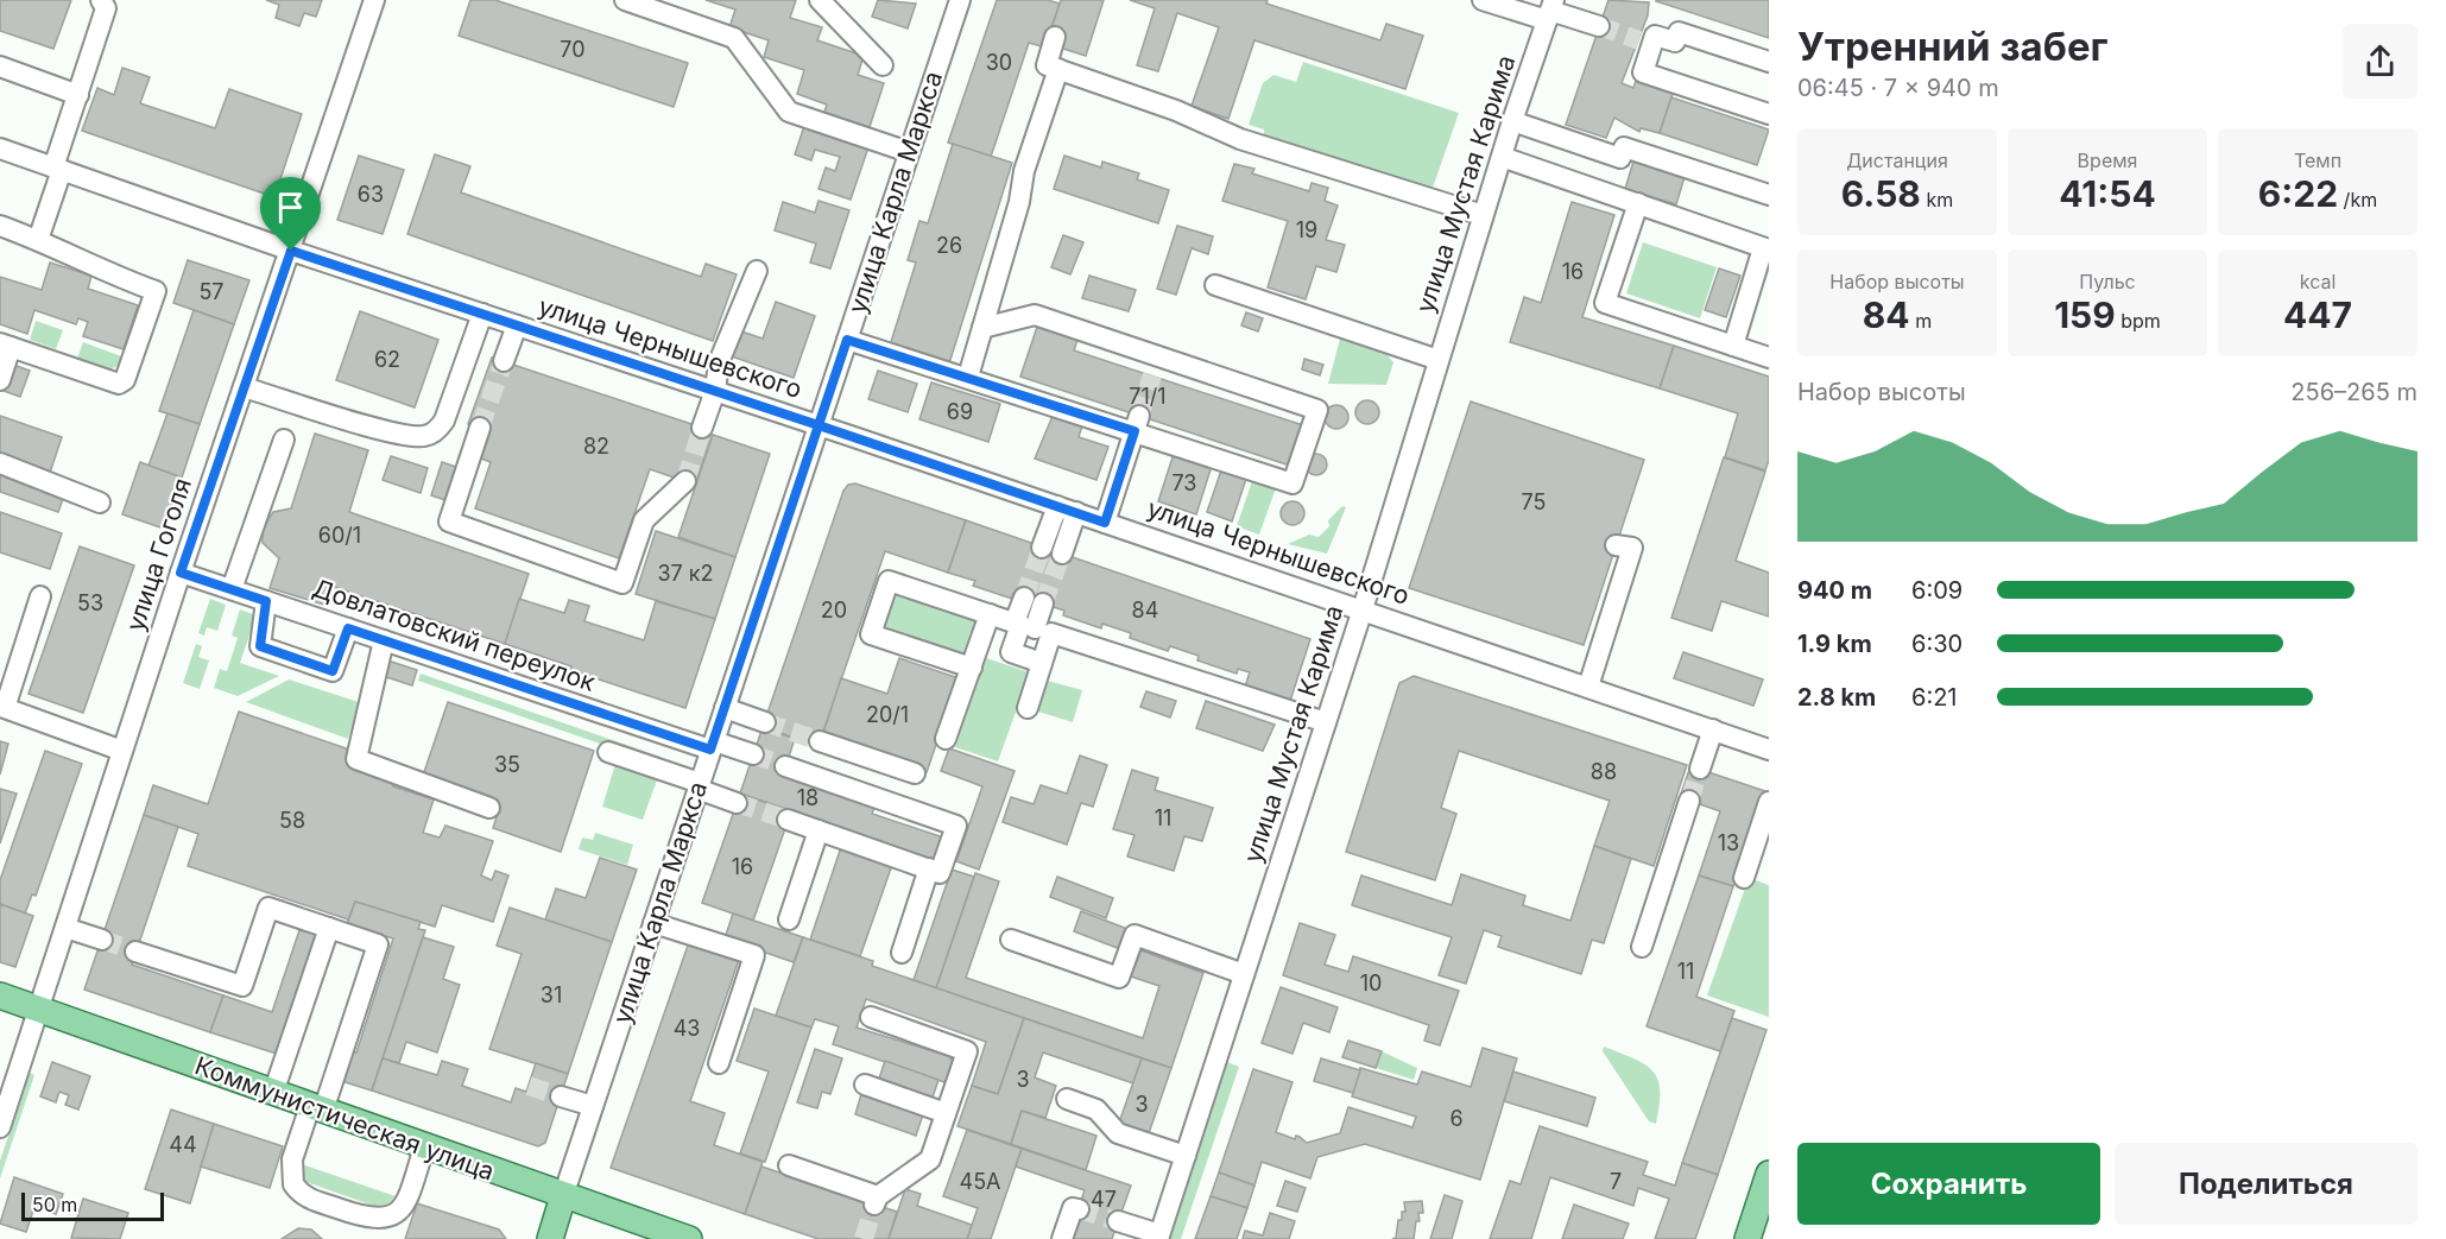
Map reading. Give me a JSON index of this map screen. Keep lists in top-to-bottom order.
{
  "streets": {
    "main road": ["улица Карла Маркса", "Коммунистическая улица"],
    "street": [
      "улица Мустая Карима",
      "улица Чернышевского",
      "улица Гоголя",
      "Довлатовский переулок"
    ]
  },
  "crossings": [
    ["улица Мустая Карима", "улица Чернышевского"],
    ["улица Карла Маркса", "улица Чернышевского"],
    ["улица Карла Маркса", "Довлатовский переулок"],
    ["улица Карла Маркса", "Коммунистическая улица"],
    ["улица Чернышевского", "улица Гоголя"],
    ["улица Гоголя", "Довлатовский переулок"],
    ["улица Гоголя", "Коммунистическая улица"]
  ],
  "house_numbers": [
    "70",
    "30",
    "63",
    "19",
    "26",
    "16",
    "57",
    "62",
    "71/1",
    "69",
    "82",
    "73",
    "75",
    "60/1",
    "37 к2",
    "53",
    "20",
    "84",
    "20/1",
    "35",
    "88",
    "18",
    "11",
    "58",
    "13",
    "16",
    "11",
    "10",
    "31",
    "43",
    "3",
    "3",
    "6",
    "44",
    "45А",
    "7",
    "47"
  ],
  "scale_bar": "50 m",
  "page": {
    "heading": ["Утренний забег", "06:45 · 7 × 940 m"],
    "stats": [
      ["Дистанция", "6.58 km"],
      ["Время", "41:54"],
      ["Темп", "6:22 /km"],
      ["Набор высоты", "84 m"],
      ["Пульс", "159 bpm"],
      ["kcal", "447"]
    ],
    "chart": ["Набор высоты", "256–265 m"],
    "list": [
      {
        "name": "940 m",
        "note": "6:09"
      },
      {
        "name": "1.9 km",
        "note": "6:30"
      },
      {
        "name": "2.8 km",
        "note": "6:21"
      }
    ],
    "buttons": ["Сохранить", "Поделиться"],
    "scale": "50 m"
  }
}
